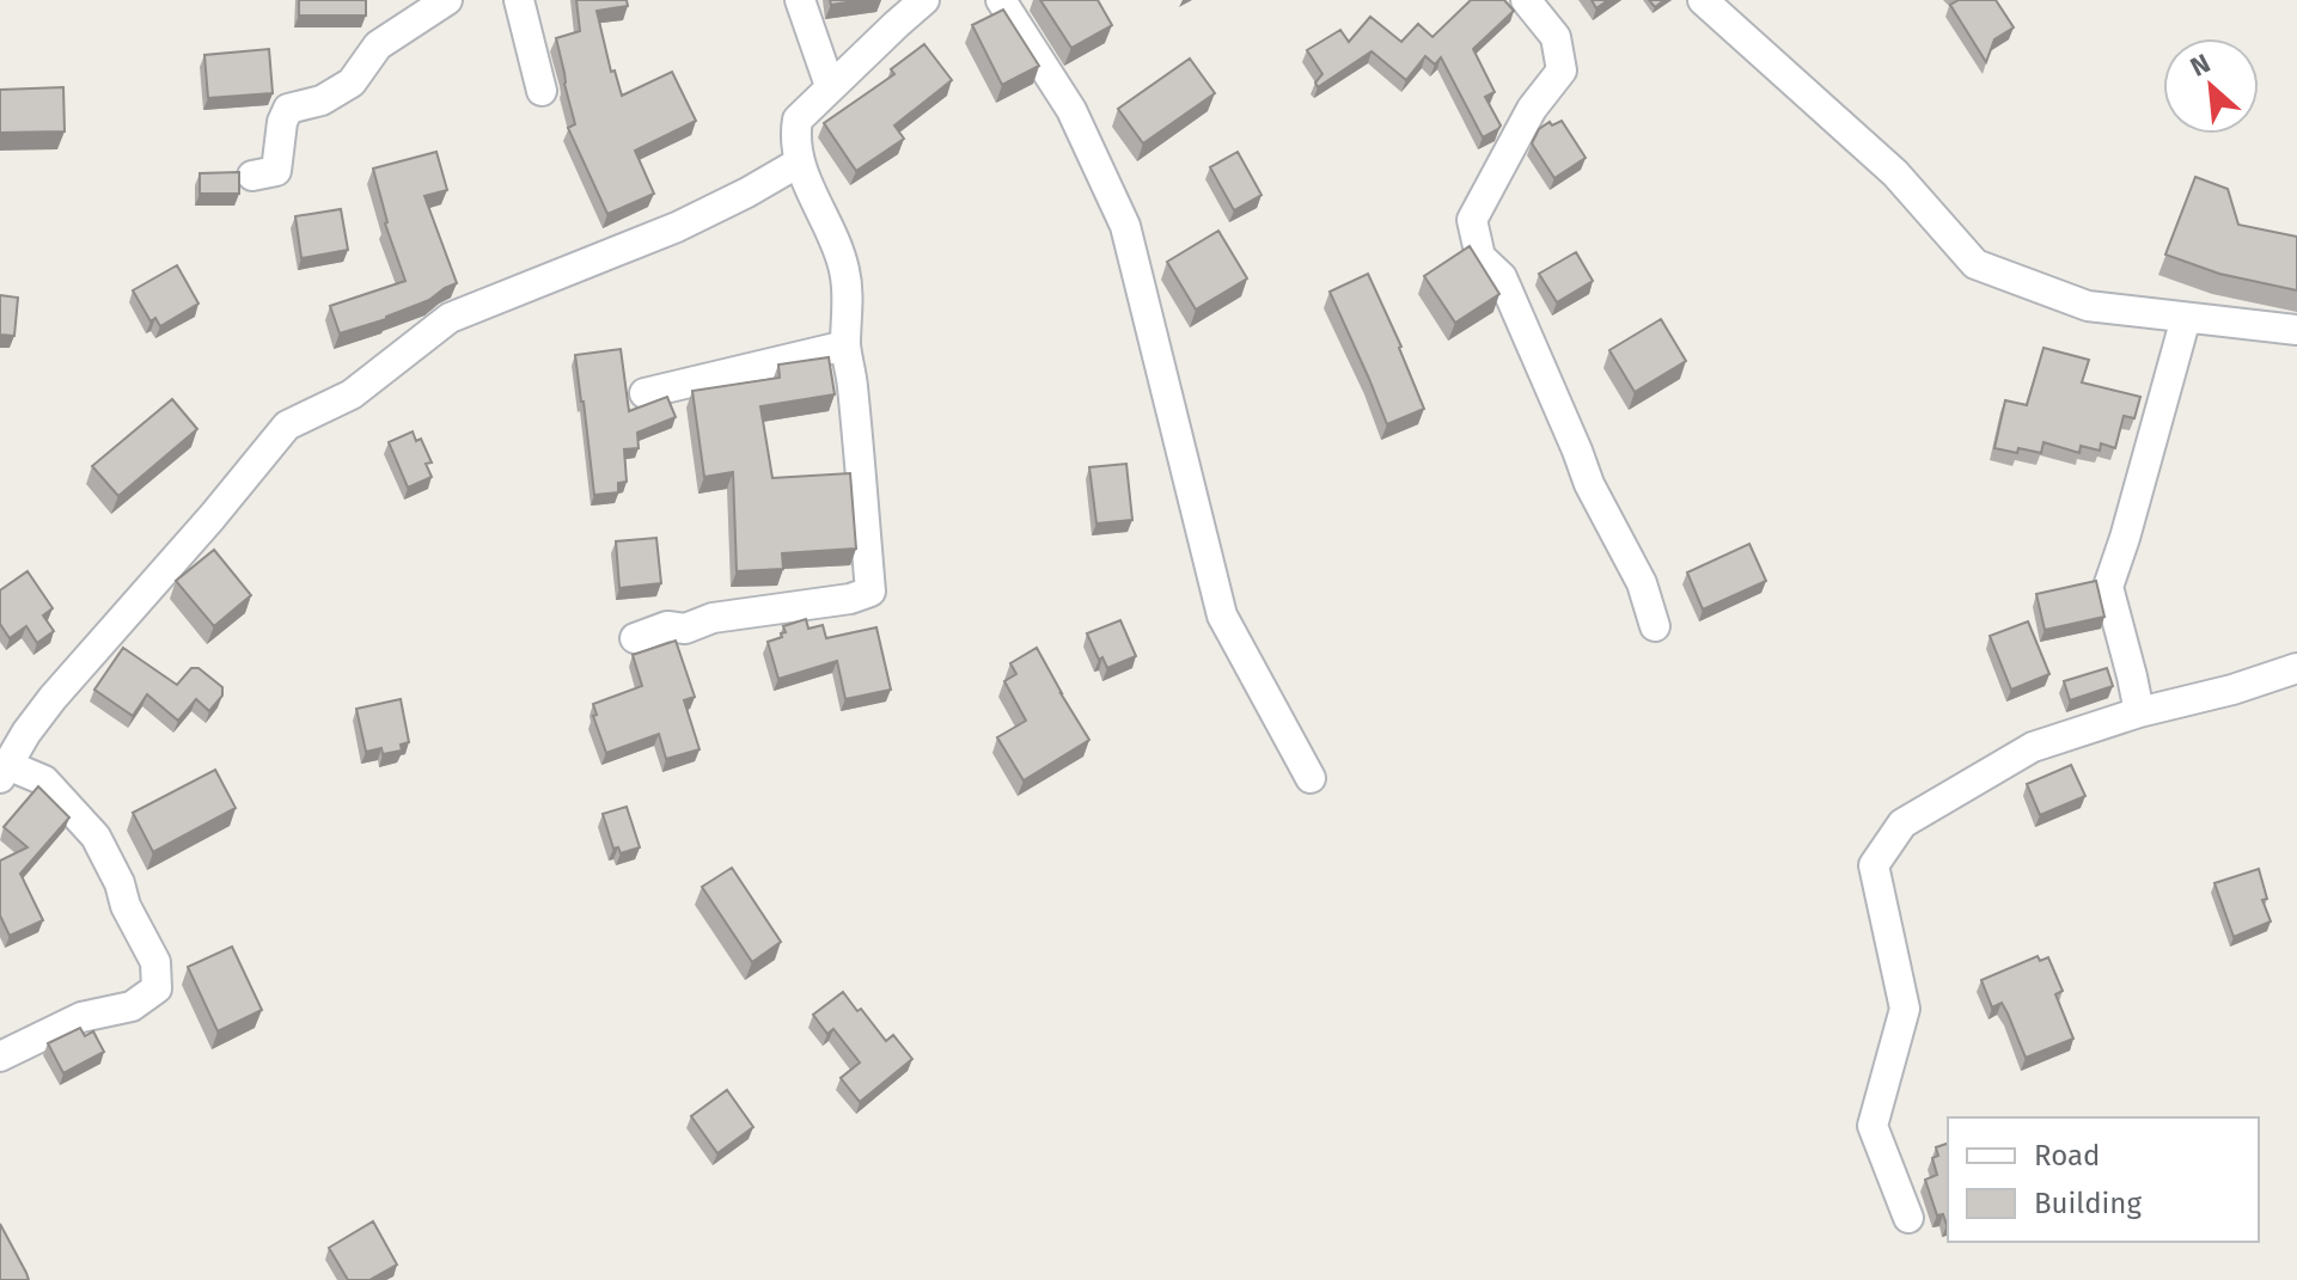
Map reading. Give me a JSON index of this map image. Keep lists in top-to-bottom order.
{
  "legend": ["Road", "Building"],
  "north": "top left"
}
